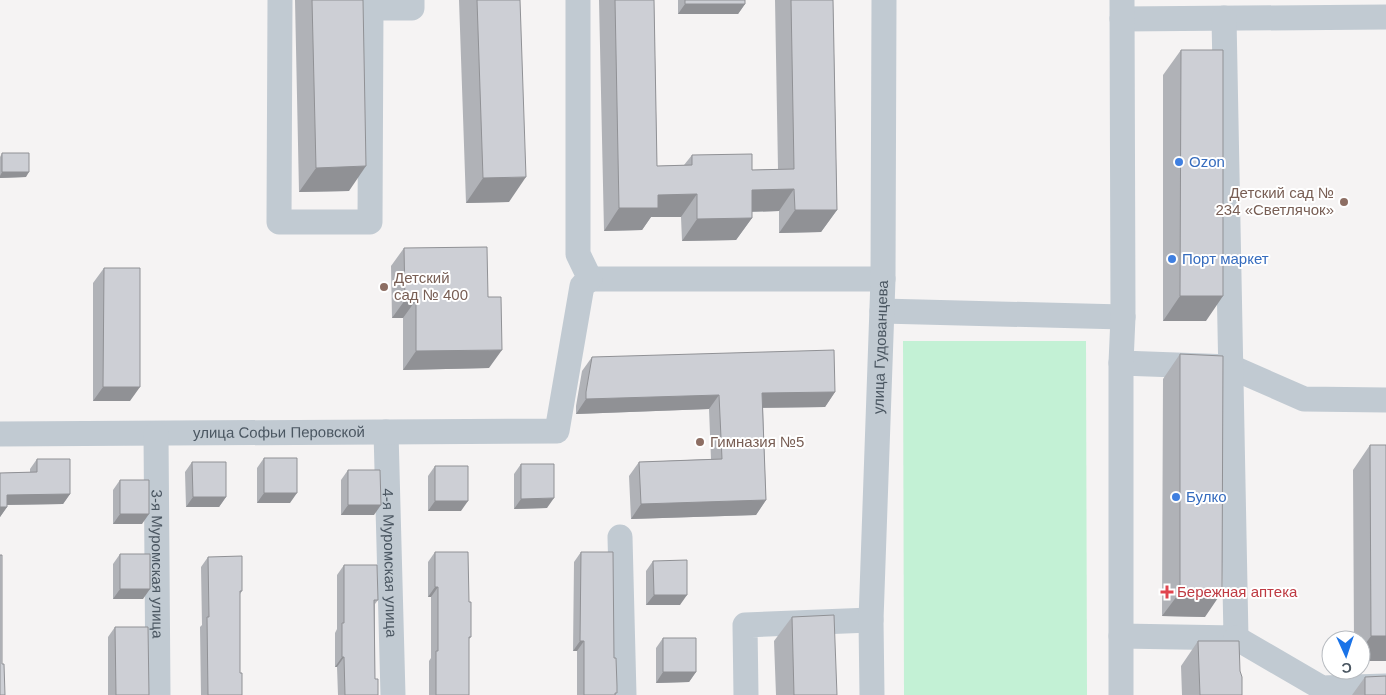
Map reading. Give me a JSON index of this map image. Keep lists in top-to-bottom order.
{
  "streets": {
    "street": [
      "улица Гудованцева",
      "улица Софьи Перовской",
      "3-я Муромская улица",
      "4-я Муромская улица"
    ]
  },
  "crossings": [
    ["улица Софьи Перовской", "3-я Муромская улица"],
    ["улица Софьи Перовской", "4-я Муромская улица"]
  ],
  "places": {
    "other": [
      "Ozon",
      "Детский сад № 234 «Светлячок»",
      "Порт маркет",
      "Детский сад № 400",
      "Гимназия №5",
      "Булко"
    ],
    "health": ["Бережная аптека"]
  },
  "north": "bottom"
}
